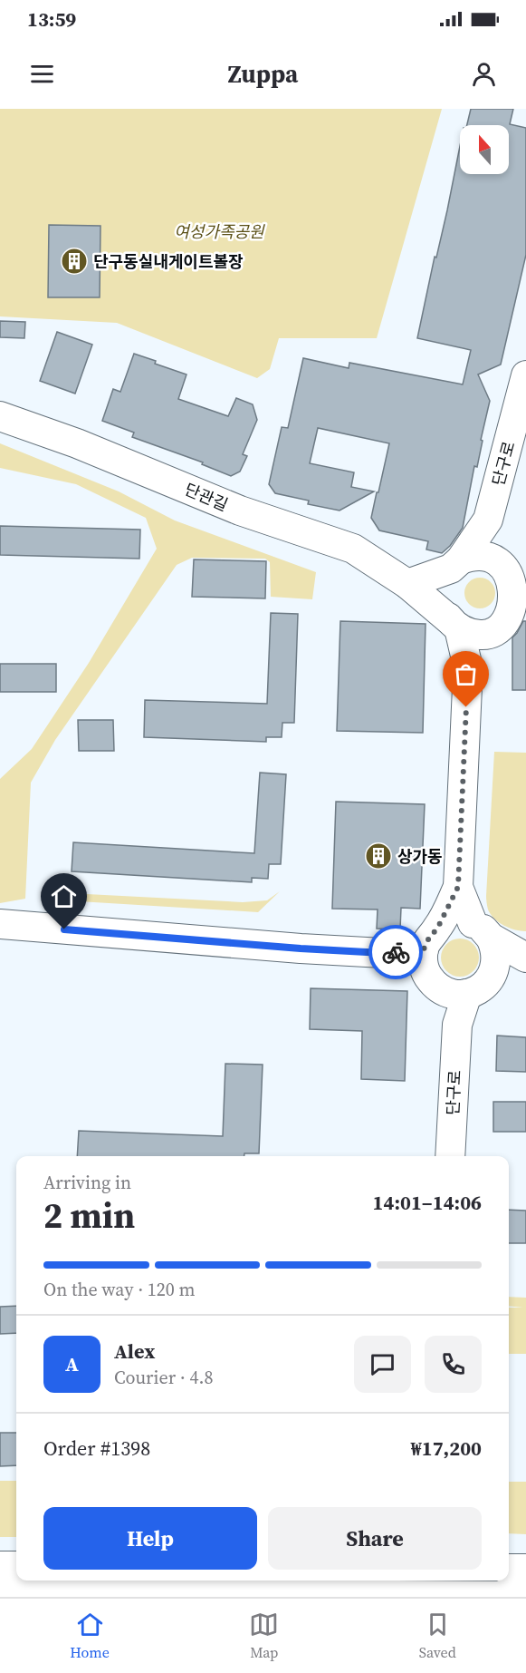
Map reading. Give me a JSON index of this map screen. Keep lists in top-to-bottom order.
{
  "streets": {
    "street": ["단구로", "단관길"]
  },
  "parks": ["여성가족공원"],
  "places": {
    "building": ["단구동실내게이트볼장", "상가동"]
  },
  "north": "top",
  "page": {
    "status": "13:59",
    "header": "Zuppa",
    "heading": ["2 min", "Arriving in", "14:01–14:06"],
    "panel": [
      "Alex",
      "Courier · 4.8",
      "Order #1398",
      "₩17,200"
    ],
    "bar": "On the way · 120 m",
    "round": "A",
    "buttons": ["Help", "Share"],
    "tabs": ["Home", "Map", "Saved"]
  }
}
